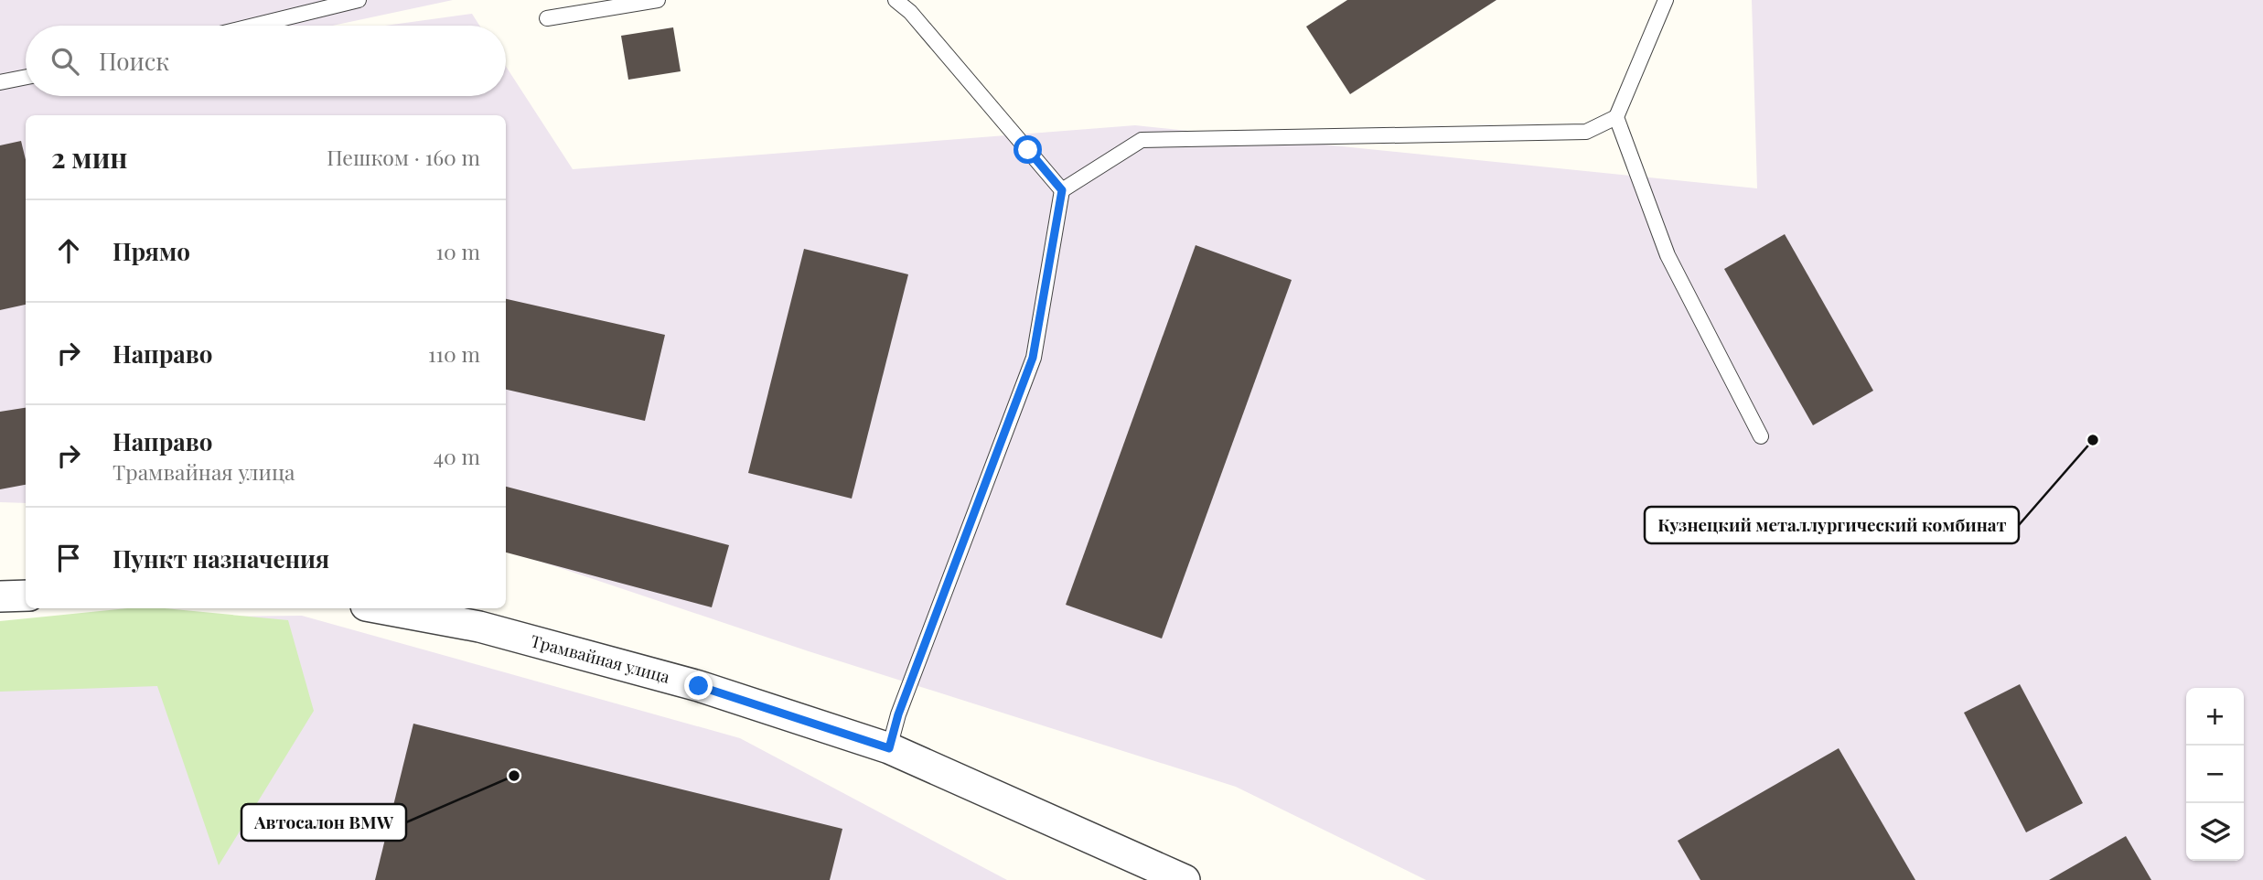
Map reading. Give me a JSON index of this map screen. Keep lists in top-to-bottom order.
{
  "streets": {
    "street": ["Трамвайная улица"]
  },
  "places": ["Кузнецкий металлургический комбинат", "Автосалон BMW"],
  "page": {
    "search": "Поиск",
    "heading": ["2 мин", "Пешком · 160 m"],
    "list": [
      ["Прямо", "10 m"],
      ["Направо", "110 m"],
      ["Направо", "Трамвайная улица", "40 m"],
      "Пункт назначения"
    ],
    "map_buttons": ["+", "−"]
  }
}
